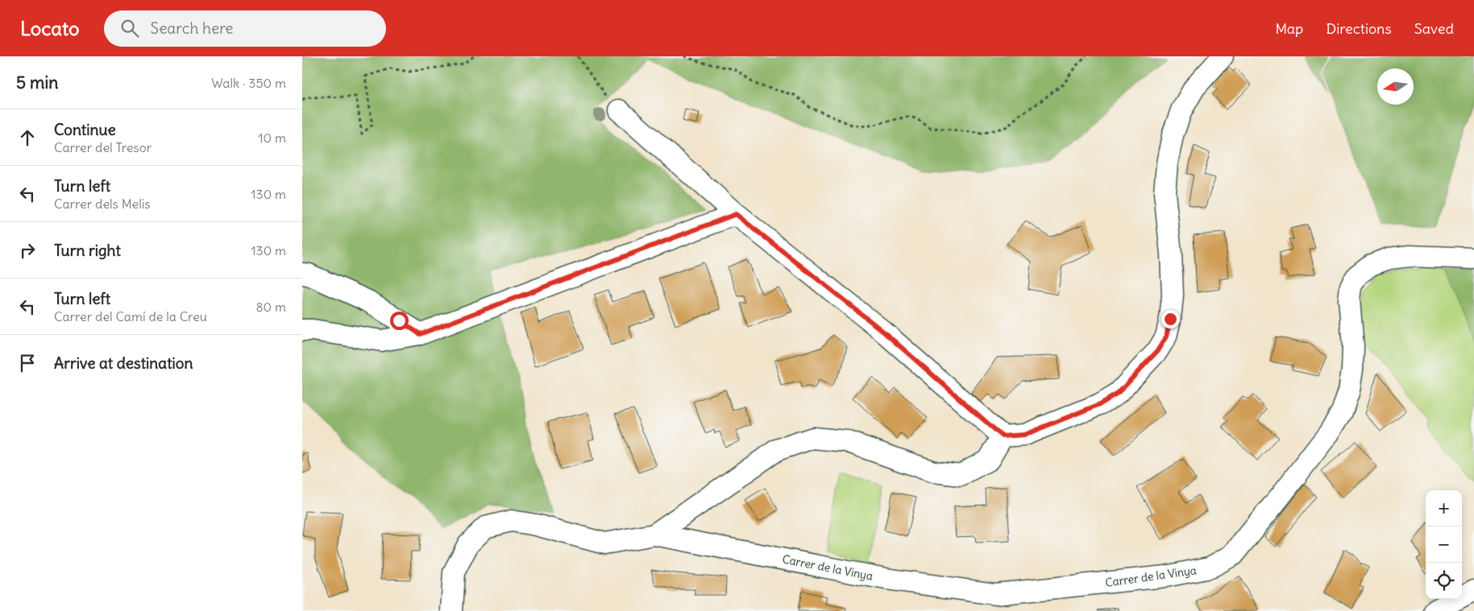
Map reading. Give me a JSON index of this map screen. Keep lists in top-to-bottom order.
{
  "streets": {
    "street": ["Carrer de la Vinya"]
  },
  "north": "left",
  "page": {
    "header": "Locato",
    "search": "Search here",
    "nav": ["Map", "Directions", "Saved"],
    "heading": ["5 min", "Walk · 350 m"],
    "list": [
      ["Continue", "Carrer del Tresor", "10 m"],
      ["Turn left", "Carrer dels Melis", "130 m"],
      ["Turn right", "130 m"],
      ["Turn left", "Carrer del Camí de la Creu", "80 m"],
      "Arrive at destination"
    ],
    "map_buttons": ["+", "−"]
  }
}
